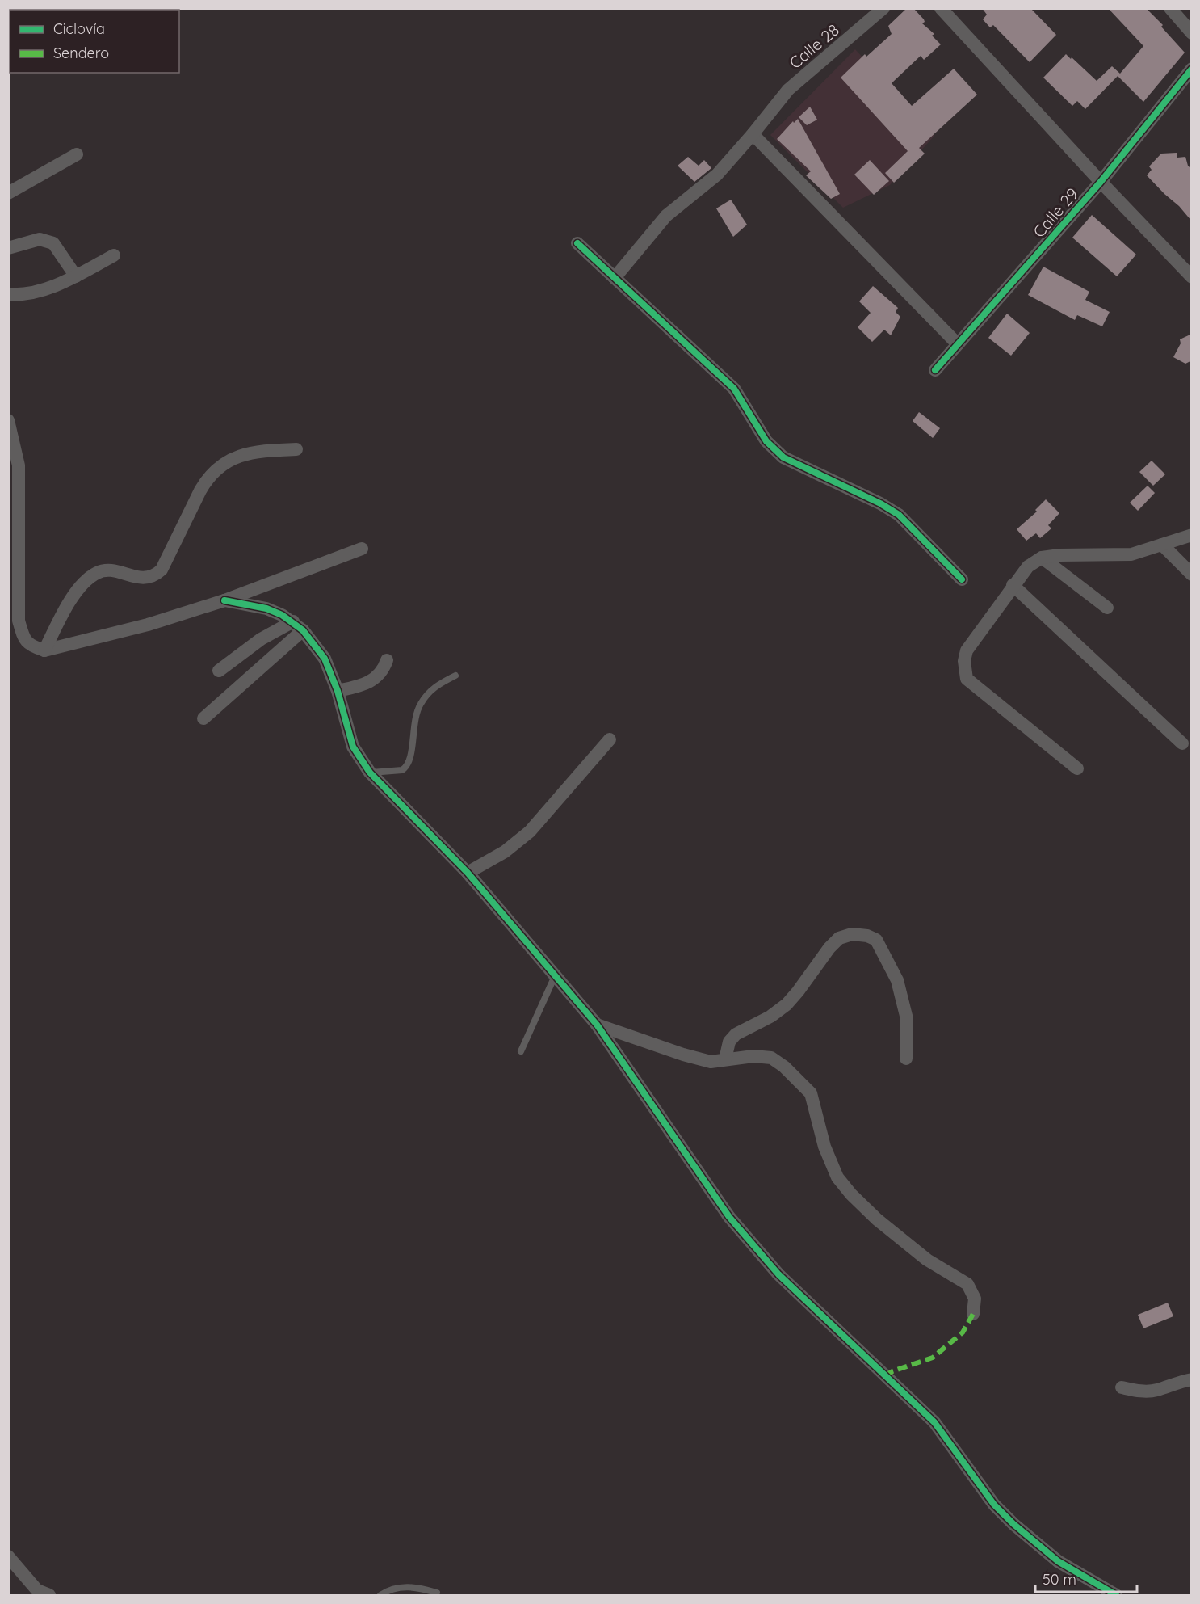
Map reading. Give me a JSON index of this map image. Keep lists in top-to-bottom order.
{
  "streets": {
    "street": ["Calle 28", "Calle 29"]
  },
  "legend": ["Ciclovía", "Sendero"],
  "scale_bar": "50 m"
}
